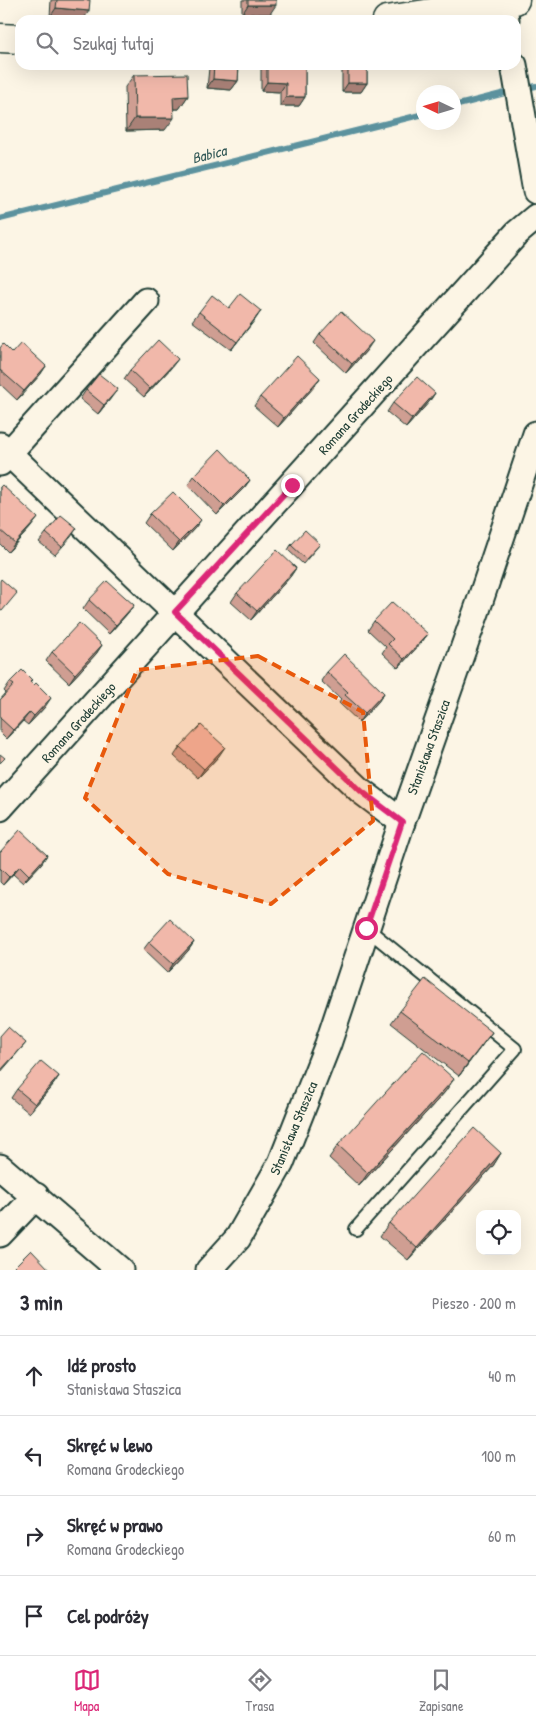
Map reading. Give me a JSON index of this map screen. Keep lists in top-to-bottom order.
{
  "streets": {
    "street": ["Romana Grodeckiego", "Stanisława Staszica"]
  },
  "water": ["Babica"],
  "north": "left",
  "page": {
    "search": "Szukaj tutaj",
    "heading": ["3 min", "Pieszo · 200 m"],
    "list": [
      ["Idź prosto", "Stanisława Staszica", "40 m"],
      ["Skręć w lewo", "Romana Grodeckiego", "100 m"],
      ["Skręć w prawo", "Romana Grodeckiego", "60 m"],
      "Cel podróży"
    ],
    "nav": ["Mapa", "Trasa", "Zapisane"]
  }
}
